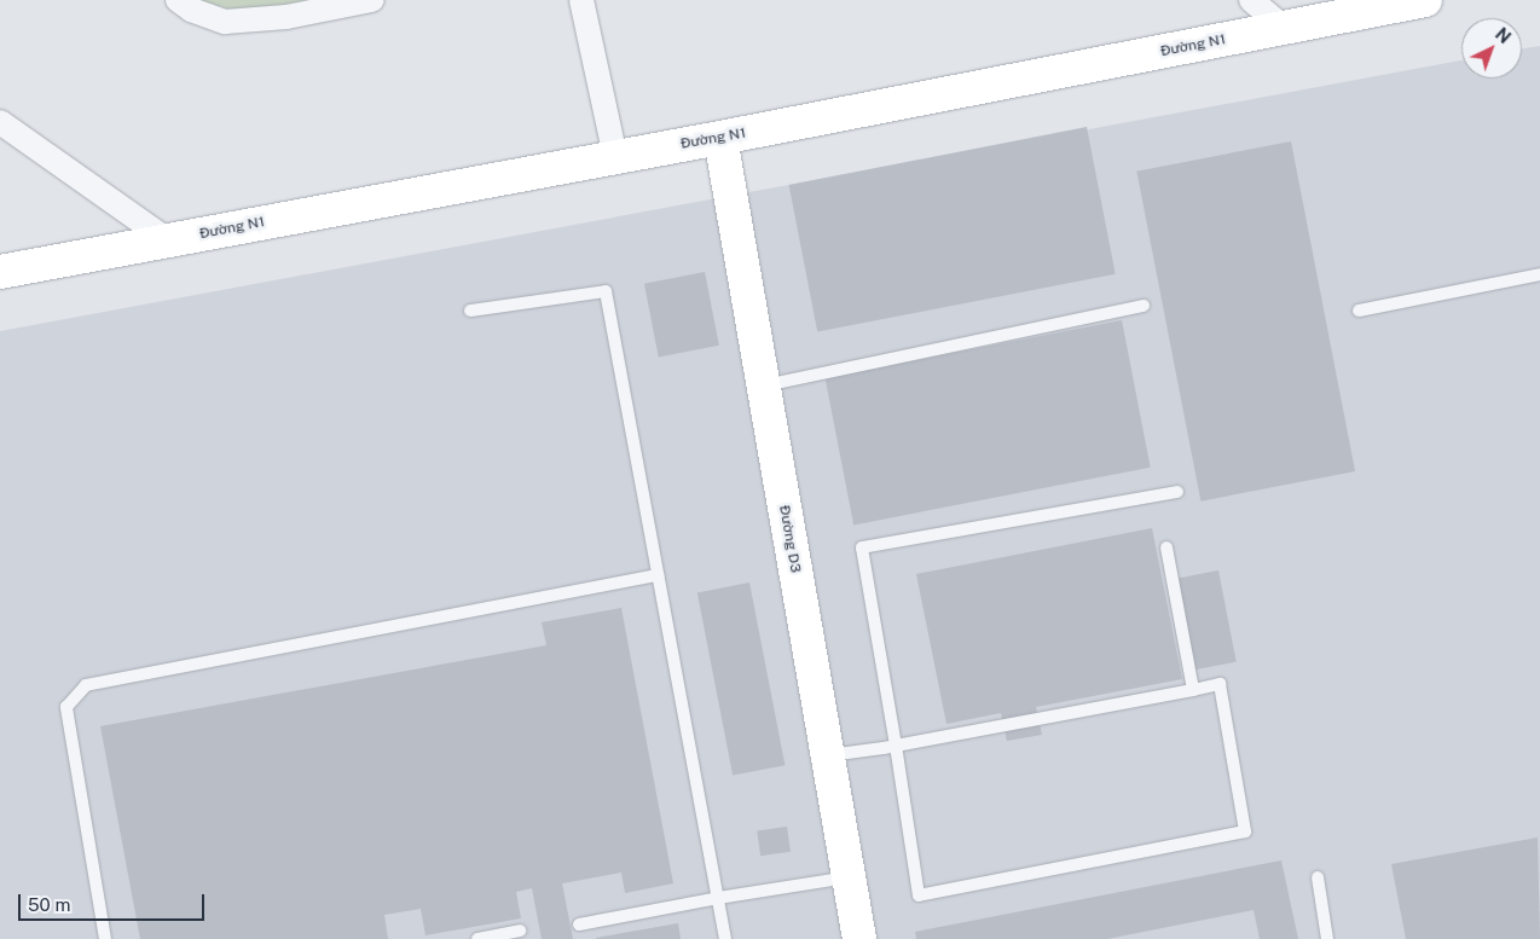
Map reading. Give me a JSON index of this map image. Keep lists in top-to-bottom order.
{
  "streets": {
    "street": ["Đường N1", "Đường D3"]
  },
  "crossings": [
    ["Đường N1", "Đường D3"]
  ],
  "scale_bar": "50 m",
  "north": "top right"
}
